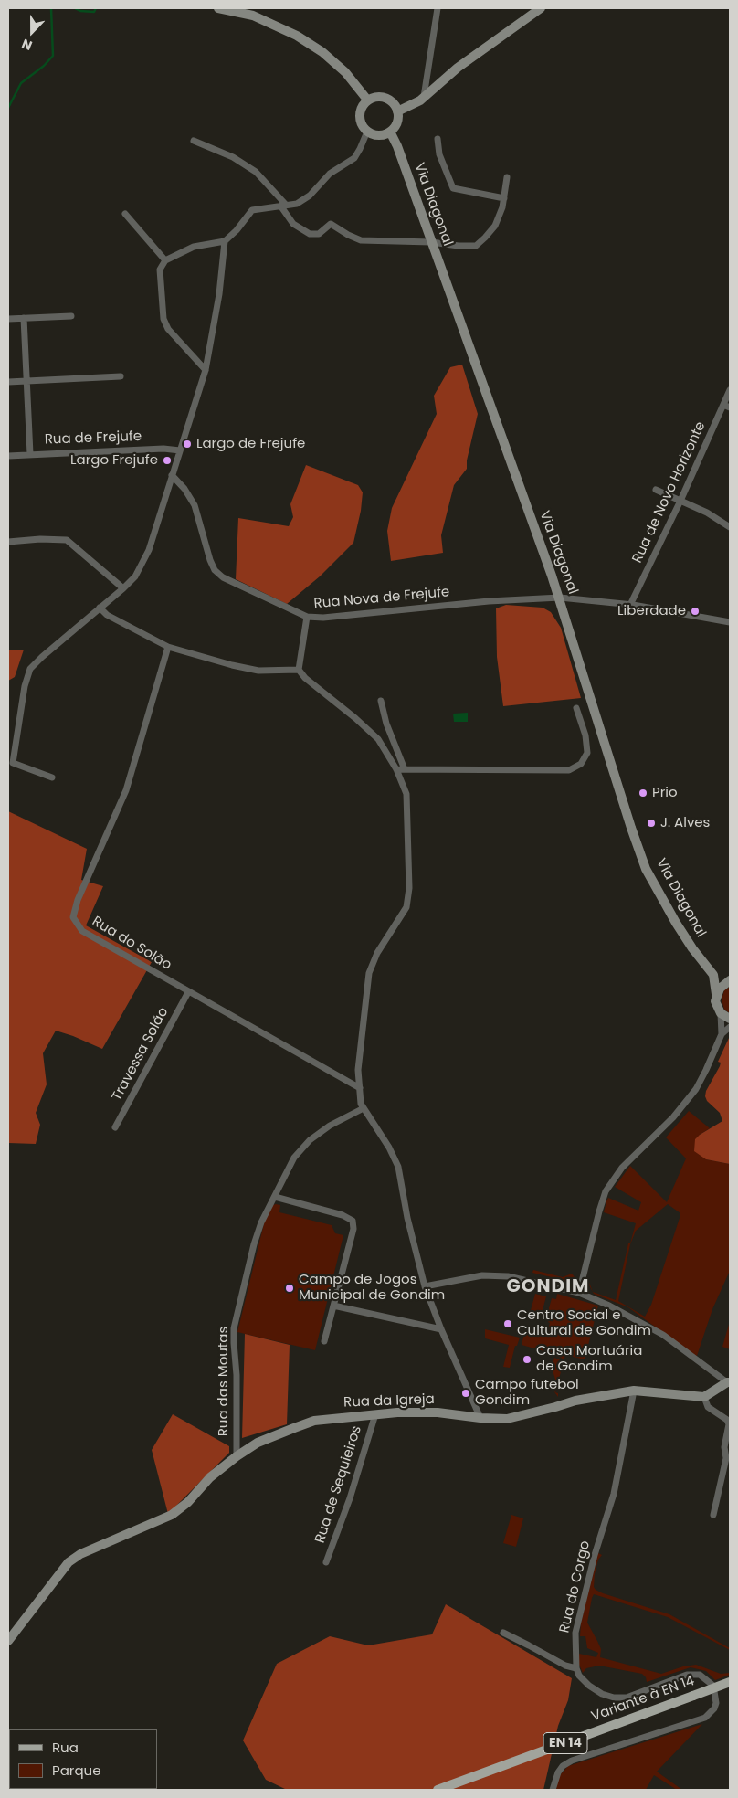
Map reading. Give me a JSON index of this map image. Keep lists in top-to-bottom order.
{
  "streets": {
    "main road": [
      "Via Diagonal",
      "Rua da Igreja",
      "Variante à EN 14",
      "EN 14"
    ],
    "street": [
      "Rua de Frejufe",
      "Rua de Novo Horizonte",
      "Rua Nova de Frejufe",
      "Rua do Solão",
      "Travessa Solão",
      "Rua das Moutas",
      "Rua de Sequieiros",
      "Rua do Corgo"
    ]
  },
  "crossings": [
    ["Via Diagonal", "Rua Nova de Frejufe"],
    ["Rua de Novo Horizonte", "Rua Nova de Frejufe"],
    ["Rua do Solão", "Travessa Solão"],
    ["Rua das Moutas", "Rua da Igreja"],
    ["Rua da Igreja", "Rua de Sequieiros"],
    ["Rua da Igreja", "Rua do Corgo"]
  ],
  "districts": ["GONDIM"],
  "places": [
    "Largo de Frejufe",
    "Largo Frejufe",
    "Liberdade",
    "Prio",
    "J. Alves",
    "Campo de Jogos Municipal de Gondim",
    "Centro Social e Cultural de Gondim",
    "Casa Mortuária de Gondim",
    "Campo futebol Gondim"
  ],
  "legend": ["Rua", "Parque"],
  "north": "bottom"
}
